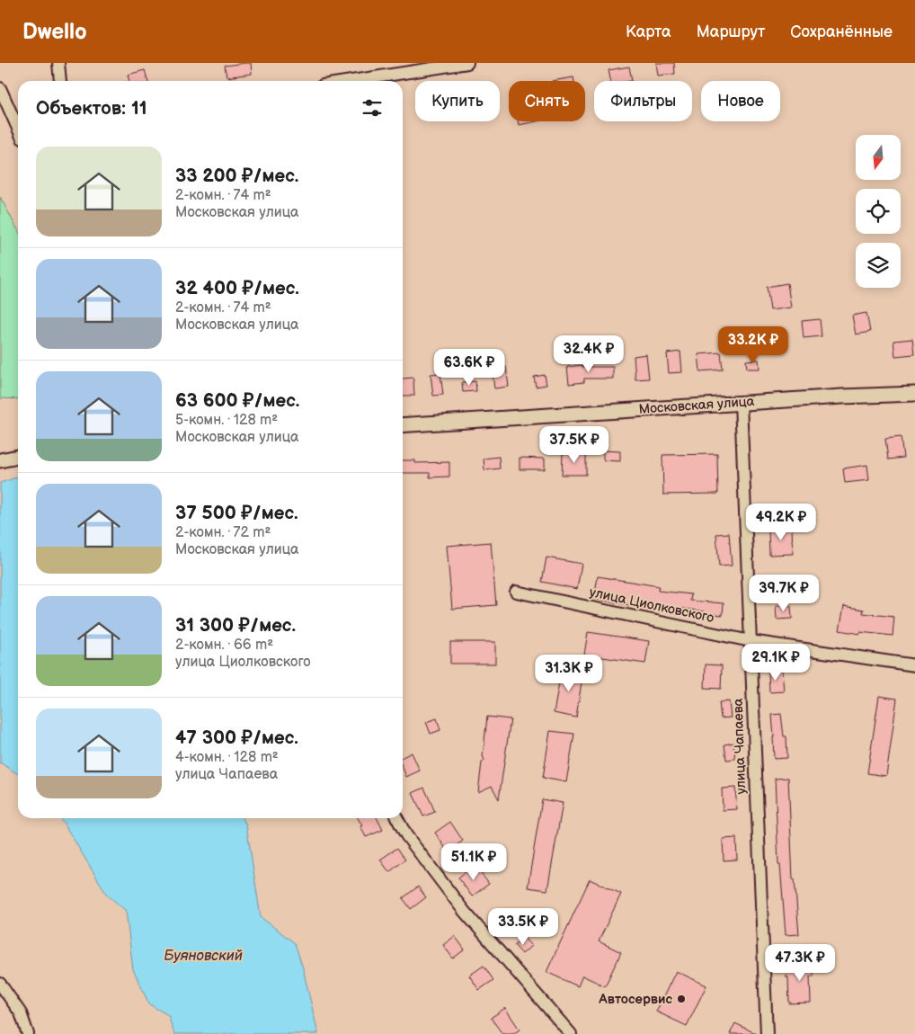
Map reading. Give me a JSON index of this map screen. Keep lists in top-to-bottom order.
{
  "streets": {
    "street": ["Московская улица", "улица Циолковского", "улица Чапаева"]
  },
  "crossings": [
    ["Московская улица", "улица Чапаева"],
    ["улица Циолковского", "улица Чапаева"]
  ],
  "water": ["Буяновский"],
  "places": ["Автосервис"],
  "north": "bottom",
  "page": {
    "header": "Dwello",
    "nav": ["Карта", "Маршрут", "Сохранённые"],
    "chip": [
      "Купить",
      "Снять",
      "Фильтры",
      "Новое"
    ],
    "heading": "Объектов: 11",
    "list": [
      {
        "name": "33 200 ₽/мес.",
        "note": "2-комн. · 74 m² · Московская улица"
      },
      {
        "name": "32 400 ₽/мес.",
        "note": "2-комн. · 74 m² · Московская улица"
      },
      {
        "name": "63 600 ₽/мес.",
        "note": "5-комн. · 128 m² · Московская улица"
      },
      {
        "name": "37 500 ₽/мес.",
        "note": "2-комн. · 72 m² · Московская улица"
      },
      {
        "name": "31 300 ₽/мес.",
        "note": "2-комн. · 66 m² · улица Циолковского"
      },
      {
        "name": "47 300 ₽/мес.",
        "note": "4-комн. · 128 m² · улица Чапаева"
      }
    ],
    "price": [
      "33.2K ₽",
      "32.4K ₽",
      "63.6K ₽",
      "37.5K ₽",
      "49.2K ₽",
      "39.7K ₽",
      "29.1K ₽",
      "31.3K ₽",
      "51.1K ₽",
      "33.5K ₽",
      "47.3K ₽"
    ]
  }
}
